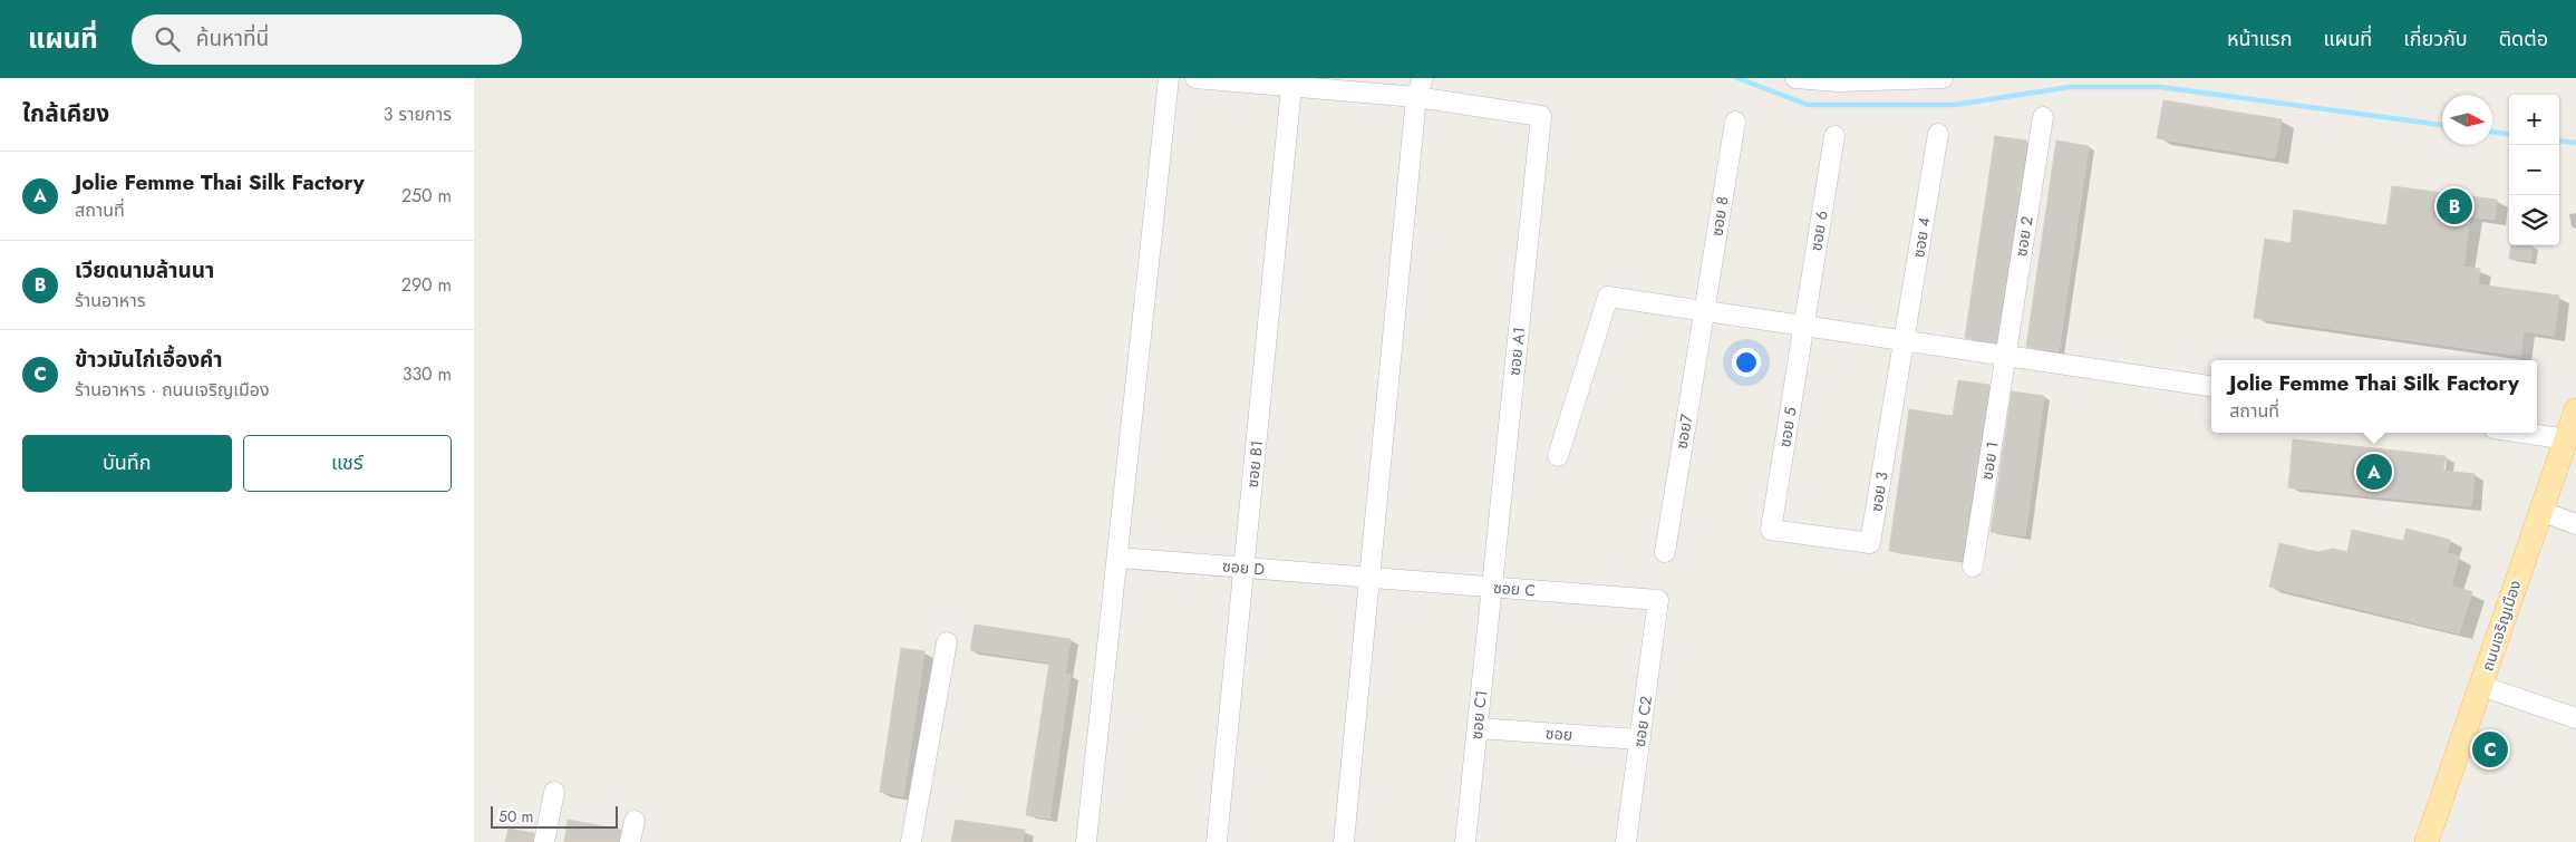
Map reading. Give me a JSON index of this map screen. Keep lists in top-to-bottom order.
{
  "streets": {
    "main road": ["ถนนเจริญเมือง"],
    "street": [
      "ซอย 8",
      "ซอย 6",
      "ซอย 2",
      "ซอย 4",
      "ซอย A1",
      "ซอย 5",
      "ซอย7",
      "ซอย 1",
      "ซอย B1",
      "ซอย 3",
      "ซอย D",
      "ซอย C",
      "ซอย C1",
      "ซอย C2",
      "ซอย"
    ]
  },
  "crossings": [
    ["ซอย 8", "ซอย7"],
    ["ซอย 6", "ซอย 5"],
    ["ซอย 2", "ซอย 1"],
    ["ซอย 4", "ซอย 3"],
    ["ซอย A1", "ซอย C"],
    ["ซอย A1", "ซอย C1"],
    ["ซอย 5", "ซอย 3"],
    ["ซอย B1", "ซอย D"],
    ["ซอย D", "ซอย C"],
    ["ซอย C", "ซอย C1"],
    ["ซอย C", "ซอย C2"],
    ["ซอย C1", "ซอย"],
    ["ซอย C2", "ซอย"]
  ],
  "scale_bar": "50 m",
  "north": "right",
  "page": {
    "header": "แผนที่",
    "search": "ค้นหาที่นี่",
    "nav": [
      "หน้าแรก",
      "แผนที่",
      "เกี่ยวกับ",
      "ติดต่อ"
    ],
    "heading": ["ใกล้เคียง", "3 รายการ"],
    "map_buttons": ["+", "−"],
    "list": [
      {
        "mark": "A",
        "name": "Jolie Femme Thai Silk Factory",
        "note": "สถานที่",
        "value": "250 m"
      },
      {
        "mark": "B",
        "name": "เวียดนามล้านนา",
        "note": "ร้านอาหาร",
        "value": "290 m"
      },
      {
        "mark": "C",
        "name": "ข้าวมันไก่เอื้องคํา",
        "note": "ร้านอาหาร · ถนนเจริญเมือง",
        "value": "330 m"
      }
    ],
    "pins": ["B", "A", "C"],
    "popup": ["Jolie Femme Thai Silk Factory", "สถานที่"],
    "buttons": ["บันทึก", "แชร์"],
    "scale": "50 m"
  }
}
